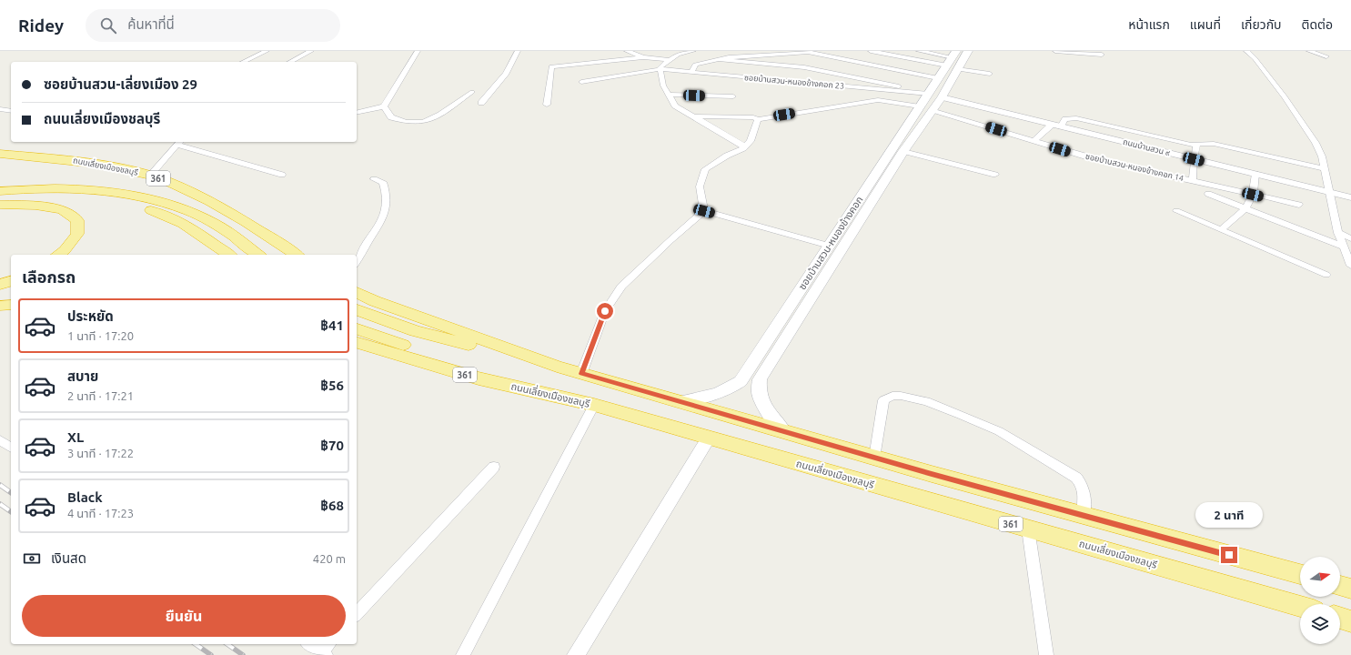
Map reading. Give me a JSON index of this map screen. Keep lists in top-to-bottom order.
{
  "streets": {
    "highway": ["ถนนเลี่ยงเมืองชลบุรี", "361"],
    "main road": ["ซอยบ้านสวน-หนองข้างคอก"],
    "street": ["ซอยบ้านสวน-หนองข้างคอก 23", "ถนนบ้านสวน ๙", "ซอยบ้านสวน-หนองข้างคอก 14"]
  },
  "crossings": [
    ["ซอยบ้านสวน-หนองข้างคอก 23", "ซอยบ้านสวน-หนองข้างคอก"],
    ["ถนนบ้านสวน ๙", "ซอยบ้านสวน-หนองข้างคอก"],
    ["ซอยบ้านสวน-หนองข้างคอก 14", "ซอยบ้านสวน-หนองข้างคอก"]
  ],
  "north": "right",
  "page": {
    "header": "Ridey",
    "search": "ค้นหาที่นี่",
    "nav": [
      "หน้าแรก",
      "แผนที่",
      "เกี่ยวกับ",
      "ติดต่อ"
    ],
    "banner": ["ซอยบ้านสวน-เลี่ยงเมือง 29", "ถนนเลี่ยงเมืองชลบุรี"],
    "heading": "เลือกรถ",
    "list": [
      {
        "name": "ประหยัด",
        "note": "1 นาที · 17:20",
        "value": "฿41"
      },
      {
        "name": "สบาย",
        "note": "2 นาที · 17:21",
        "value": "฿56"
      },
      {
        "name": "XL",
        "note": "3 นาที · 17:22",
        "value": "฿70"
      },
      {
        "name": "Black",
        "note": "4 นาที · 17:23",
        "value": "฿68"
      }
    ],
    "bubble": "2 นาที",
    "pay": ["เงินสด", "420 m"],
    "buttons": "ยืนยัน"
  }
}
